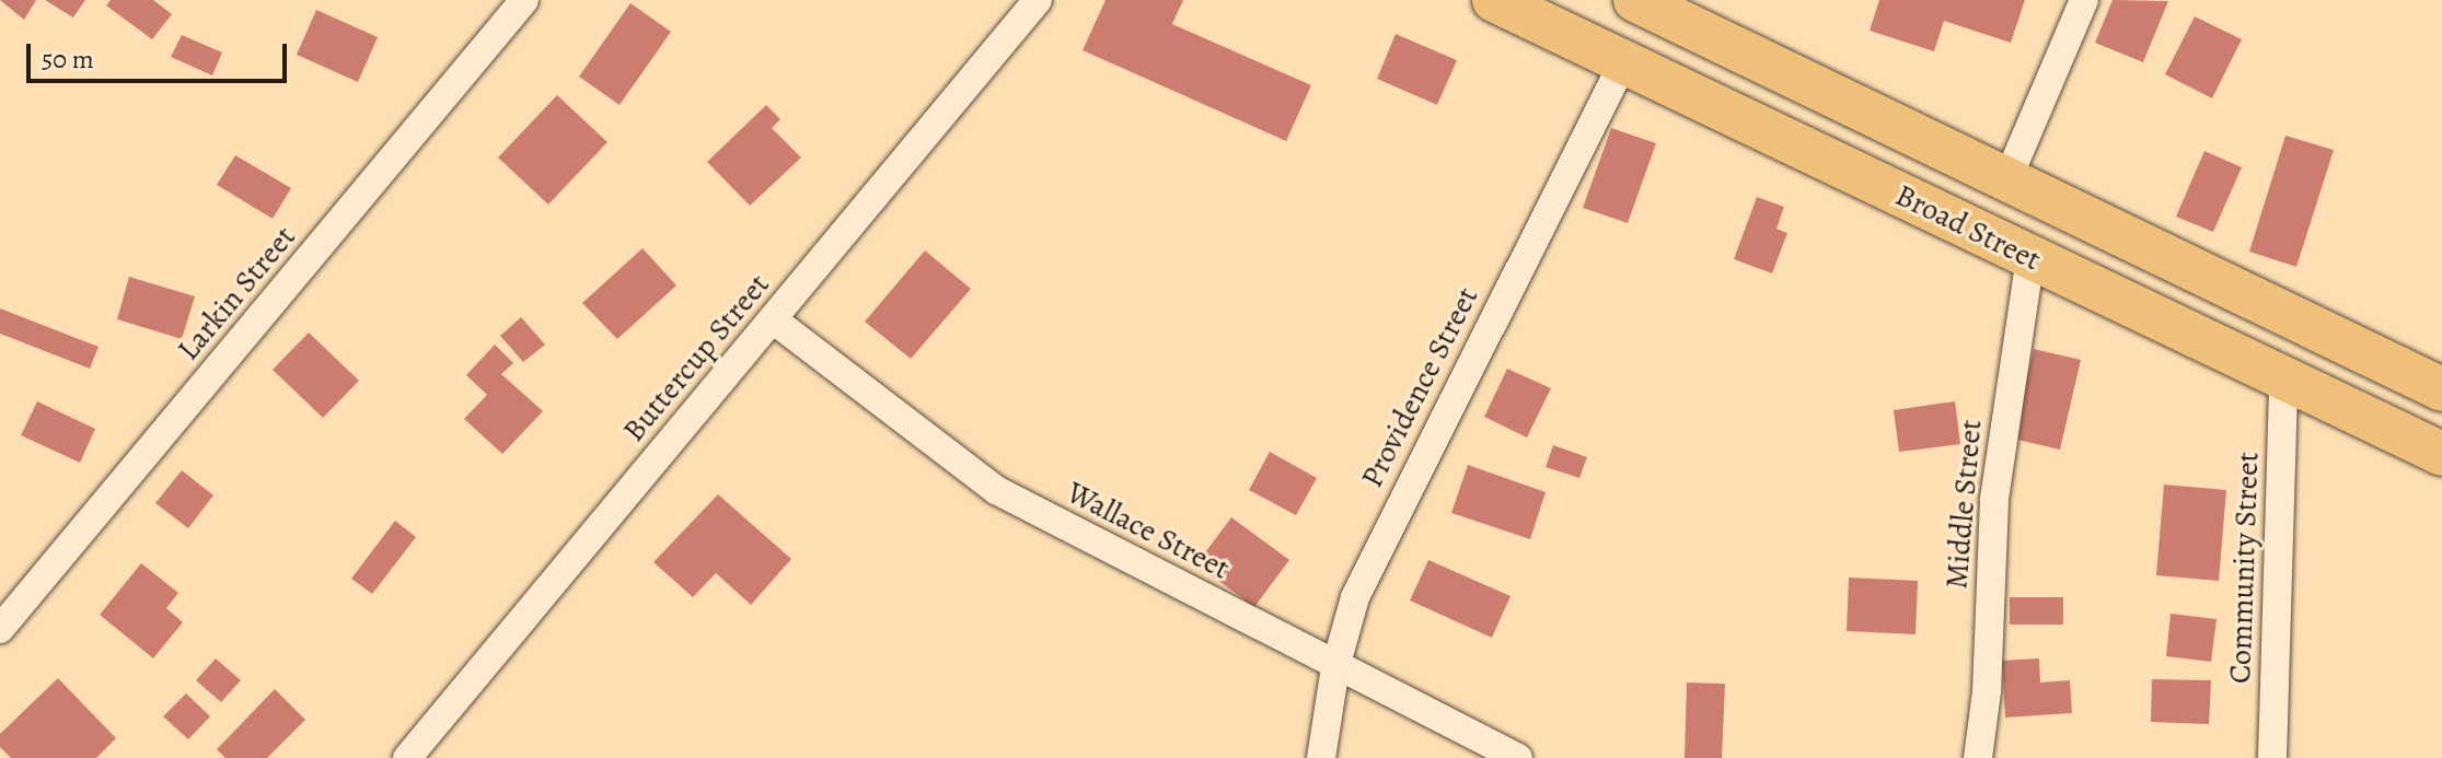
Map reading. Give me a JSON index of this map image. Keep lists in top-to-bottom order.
{
  "streets": {
    "main road": ["Broad Street"],
    "street": [
      "Larkin Street",
      "Buttercup Street",
      "Providence Street",
      "Middle Street",
      "Wallace Street",
      "Community Street"
    ]
  },
  "crossings": [
    ["Broad Street", "Providence Street"],
    ["Broad Street", "Middle Street"],
    ["Broad Street", "Community Street"],
    ["Buttercup Street", "Wallace Street"],
    ["Providence Street", "Wallace Street"]
  ],
  "scale_bar": "50 m"
}
